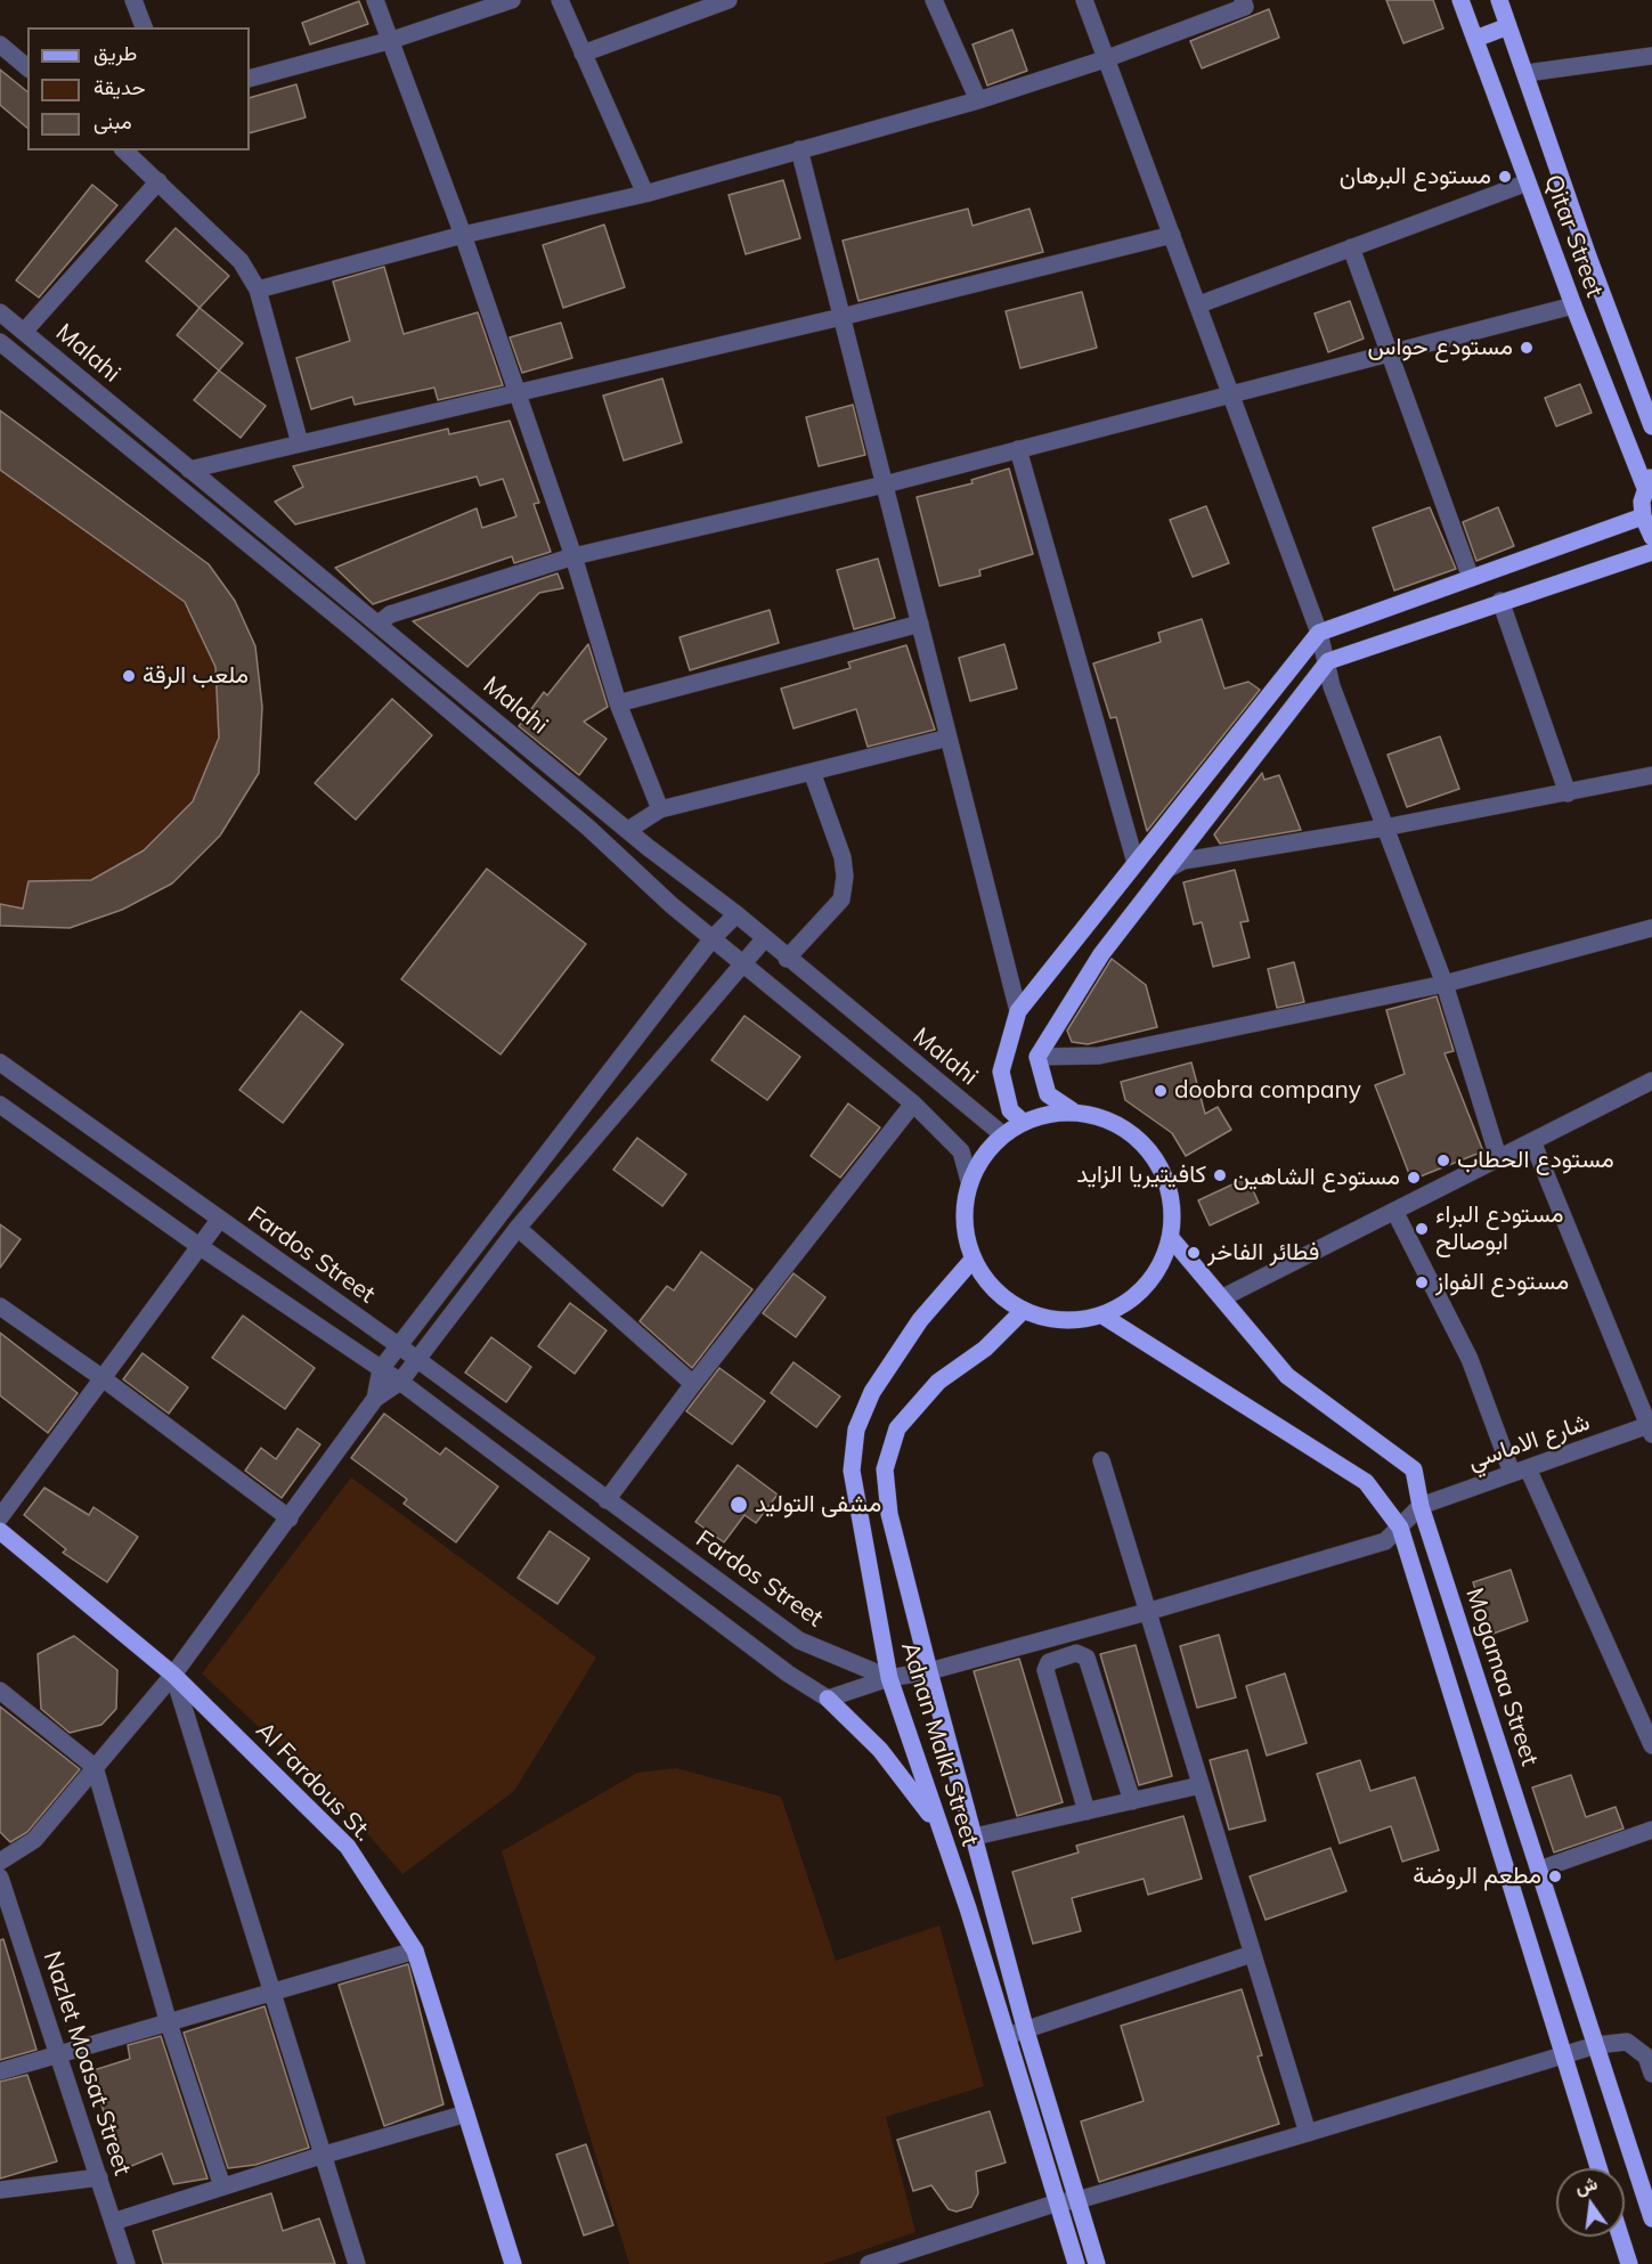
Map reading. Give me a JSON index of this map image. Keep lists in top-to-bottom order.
{
  "streets": {
    "main road": [
      "Qitar Street",
      "Mogamaa Street",
      "Adnan Malki Street",
      "Al Fardous St."
    ],
    "street": [
      "Malahi",
      "Fardos Street",
      "شارع الاماسي",
      "Nazlet Moasat Street"
    ]
  },
  "crossings": [
    ["Malahi", "Mogamaa Street"],
    ["Malahi", "Adnan Malki Street"],
    ["Fardos Street", "Adnan Malki Street"],
    ["شارع الاماسي", "Mogamaa Street"],
    ["Mogamaa Street", "Adnan Malki Street"]
  ],
  "places": [
    "مستودع البرهان",
    "مستودع حواس",
    "ملعب الرقة",
    "doobra company",
    "مستودع الحطاب",
    "كافيتيريا الزايد",
    "مستودع الشاهين",
    "مستودع البراء ابوصالح",
    "فطائر الفاخر",
    "مستودع الفواز",
    "مشفى التوليد",
    "مطعم الروضة"
  ],
  "legend": ["طريق", "حديقة", "مبنى"],
  "north": "top"
}
